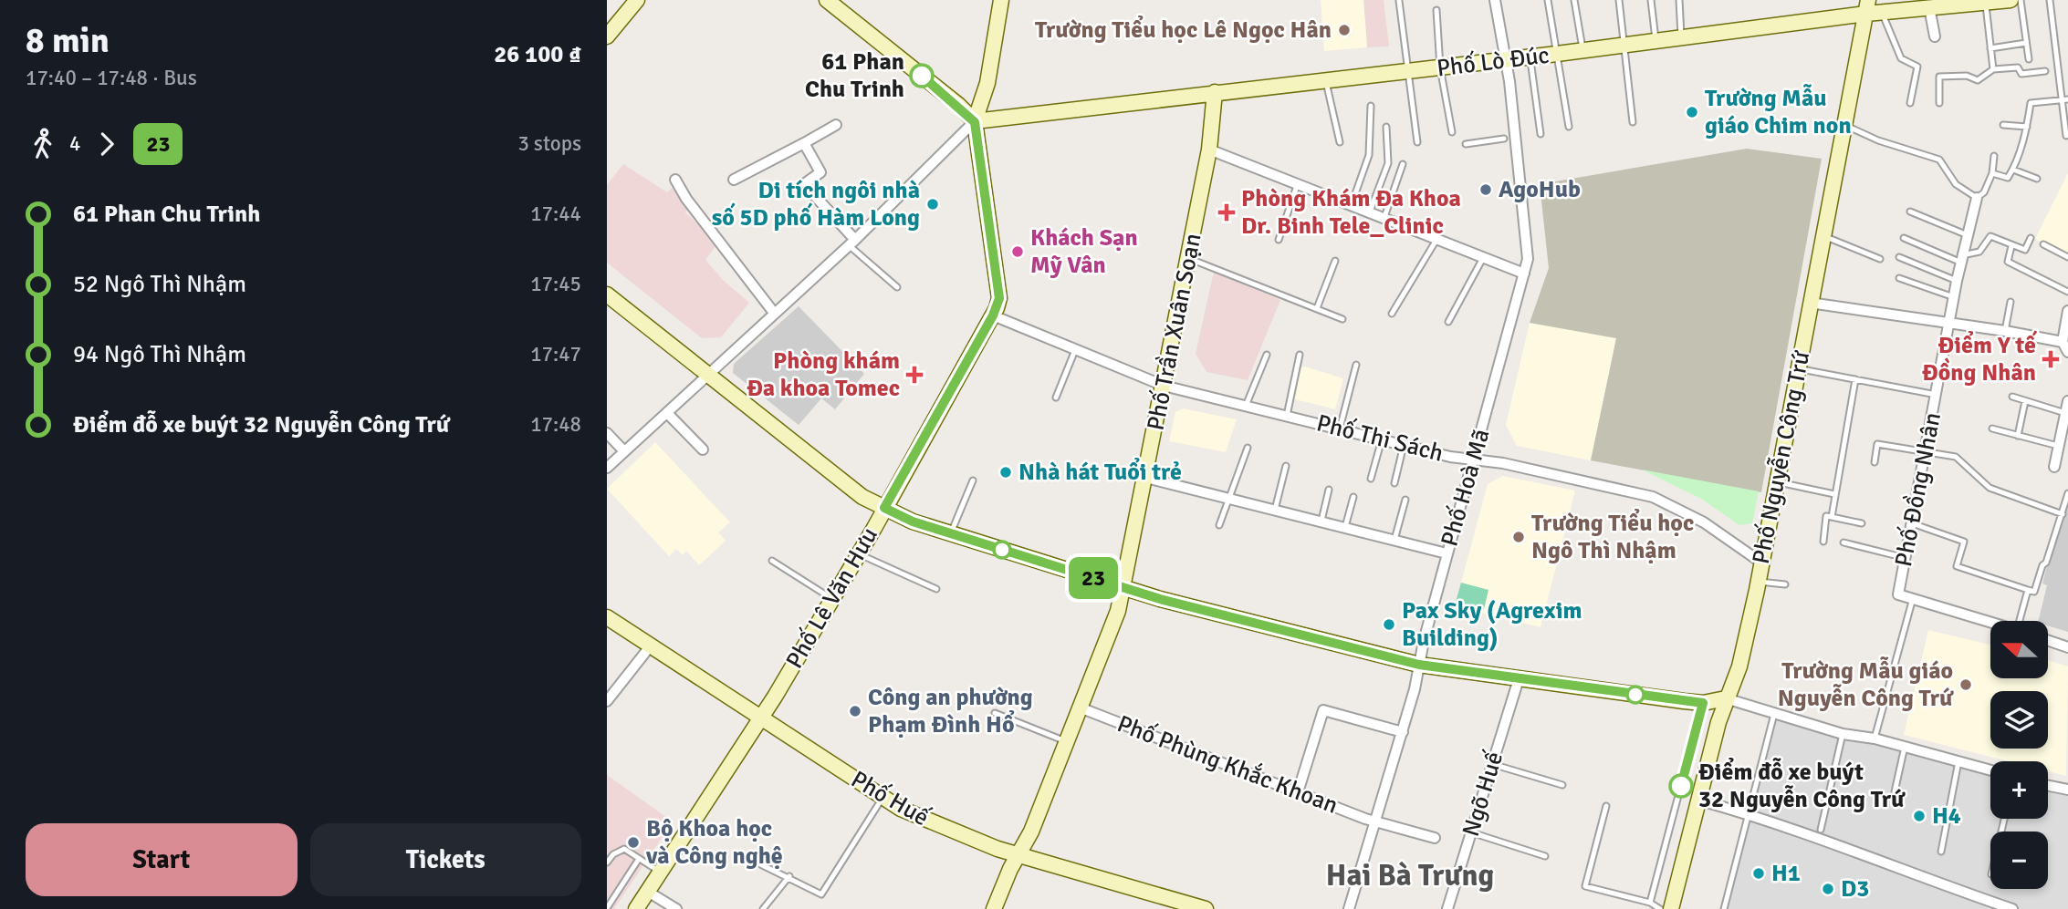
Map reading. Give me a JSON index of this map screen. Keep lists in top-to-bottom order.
{
  "streets": {
    "street": [
      "Phố Lò Đúc",
      "Phố Trần Xuân Soạn",
      "Phố Thi Sách",
      "Phố Nguyễn Công Trứ",
      "Phố Hoà Mã",
      "Phố Đồng Nhân",
      "Phố Lê Văn Hưu",
      "Phố Phùng Khắc Khoan",
      "Ngõ Huế",
      "Phố Huế"
    ]
  },
  "crossings": [
    ["Phố Lò Đúc", "Phố Trần Xuân Soạn"],
    ["Phố Lò Đúc", "Phố Nguyễn Công Trứ"],
    ["Phố Lò Đúc", "Phố Hoà Mã"],
    ["Phố Lò Đúc", "Phố Lê Văn Hưu"],
    ["Phố Trần Xuân Soạn", "Phố Thi Sách"],
    ["Phố Trần Xuân Soạn", "Phố Phùng Khắc Khoan"],
    ["Phố Trần Xuân Soạn", "Phố Huế"],
    ["Phố Thi Sách", "Phố Nguyễn Công Trứ"],
    ["Phố Thi Sách", "Phố Hoà Mã"],
    ["Phố Thi Sách", "Phố Lê Văn Hưu"],
    ["Phố Hoà Mã", "Phố Phùng Khắc Khoan"],
    ["Phố Lê Văn Hưu", "Phố Huế"]
  ],
  "districts": ["Hai Bà Trưng"],
  "places": {
    "other": [
      "Trường Tiểu học Lê Ngọc Hân",
      "61 Phan Chu Trinh",
      "Trường Mẫu giáo Chim non",
      "AgoHub",
      "Di tích ngôi nhà số 5D phố Hàm Long",
      "Khách Sạn Mỹ Vân",
      "Nhà hát Tuổi trẻ",
      "Trường Tiểu học Ngô Thì Nhậm",
      "Pax Sky (Agrexim Building)",
      "Trường Mẫu giáo Nguyễn Công Trứ",
      "Công an phường Phạm Đình Hổ",
      "Điểm đỗ xe buýt 32 Nguyễn Công Trứ",
      "H4",
      "Bộ Khoa học và Công nghệ",
      "H1",
      "D3"
    ],
    "health": ["Phòng Khám Đa Khoa Dr. Binh Tele_Clinic", "Điểm Y tế Đồng Nhân", "Phòng khám Đa khoa Tomec"]
  },
  "lines": ["bus line 23"],
  "north": "left",
  "page": {
    "heading": ["8 min", "17:40 – 17:48 · Bus", "26 100 ₫"],
    "on_map": "23",
    "legs": ["4", "23", "3 stops"],
    "list": [
      {
        "name": "61 Phan Chu Trinh",
        "value": "17:44"
      },
      {
        "name": "52 Ngô Thì Nhậm",
        "value": "17:45"
      },
      {
        "name": "94 Ngô Thì Nhậm",
        "value": "17:47"
      },
      {
        "name": "Điểm đỗ xe buýt 32 Nguyễn Công Trứ",
        "value": "17:48"
      }
    ],
    "map_buttons": ["+", "−"],
    "buttons": ["Start", "Tickets"]
  }
}
